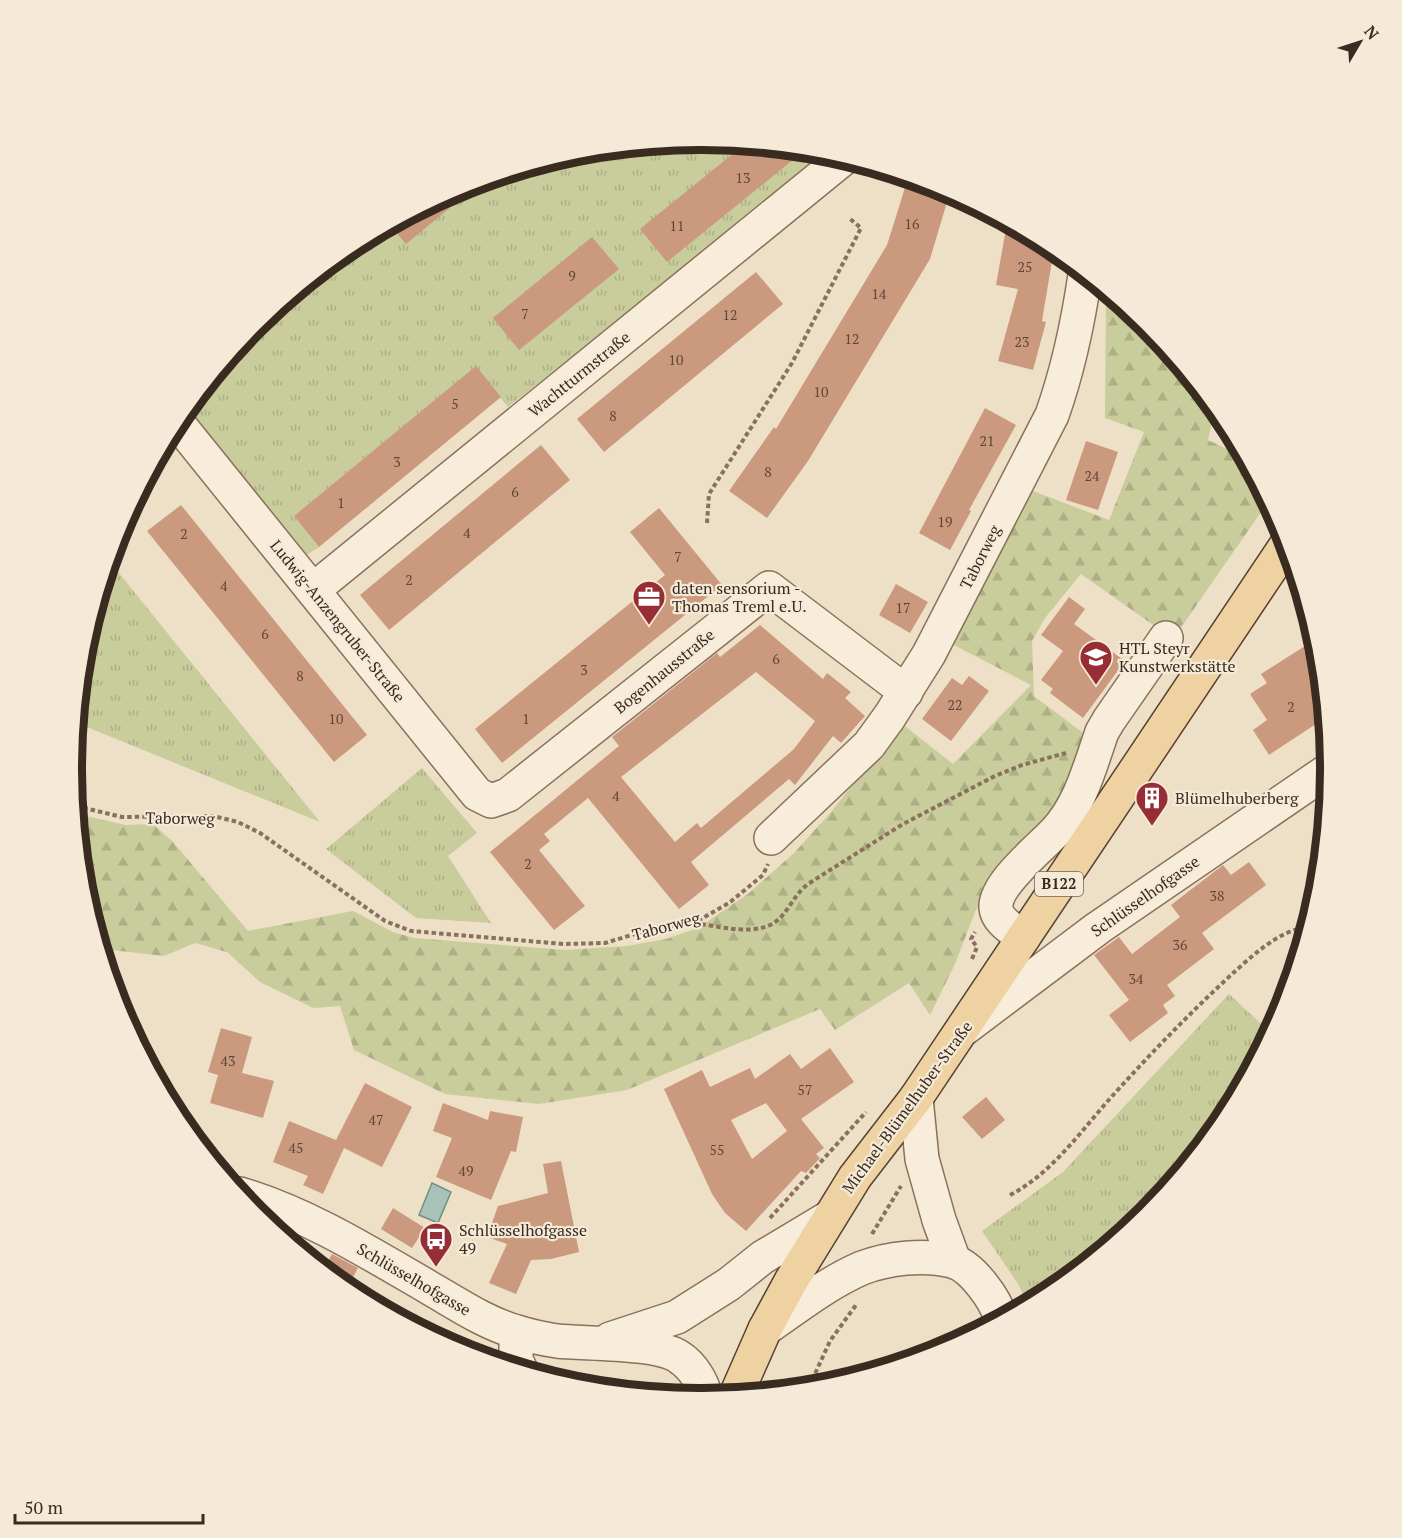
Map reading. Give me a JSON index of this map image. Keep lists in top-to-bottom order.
{
  "streets": {
    "main road": ["B122", "Michael-Blümelhuber-Straße"],
    "street": [
      "Wachtturmstraße",
      "Taborweg",
      "Ludwig-Anzengruber-Straße",
      "Bogenhausstraße",
      "Schlüsselhofgasse"
    ]
  },
  "crossings": [
    ["Wachtturmstraße", "Ludwig-Anzengruber-Straße"],
    ["Taborweg", "Bogenhausstraße"],
    ["Ludwig-Anzengruber-Straße", "Bogenhausstraße"],
    ["Schlüsselhofgasse", "Michael-Blümelhuber-Straße"]
  ],
  "places": {
    "office": ["daten sensorium - Thomas Treml e.U."],
    "school or university": ["HTL Steyr Kunstwerkstätte"],
    "building": ["Blümelhuberberg"],
    "bus stop": ["Schlüsselhofgasse 49"]
  },
  "house_numbers": [
    "13",
    "16",
    "11",
    "25",
    "9",
    "14",
    "7",
    "12",
    "12",
    "23",
    "10",
    "10",
    "5",
    "8",
    "21",
    "3",
    "8",
    "24",
    "6",
    "1",
    "19",
    "4",
    "2",
    "7",
    "2",
    "4",
    "17",
    "6",
    "6",
    "3",
    "8",
    "22",
    "2",
    "10",
    "1",
    "4",
    "2",
    "38",
    "36",
    "34",
    "43",
    "57",
    "47",
    "45",
    "55",
    "49"
  ],
  "scale_bar": "50 m",
  "north": "top right"
}
